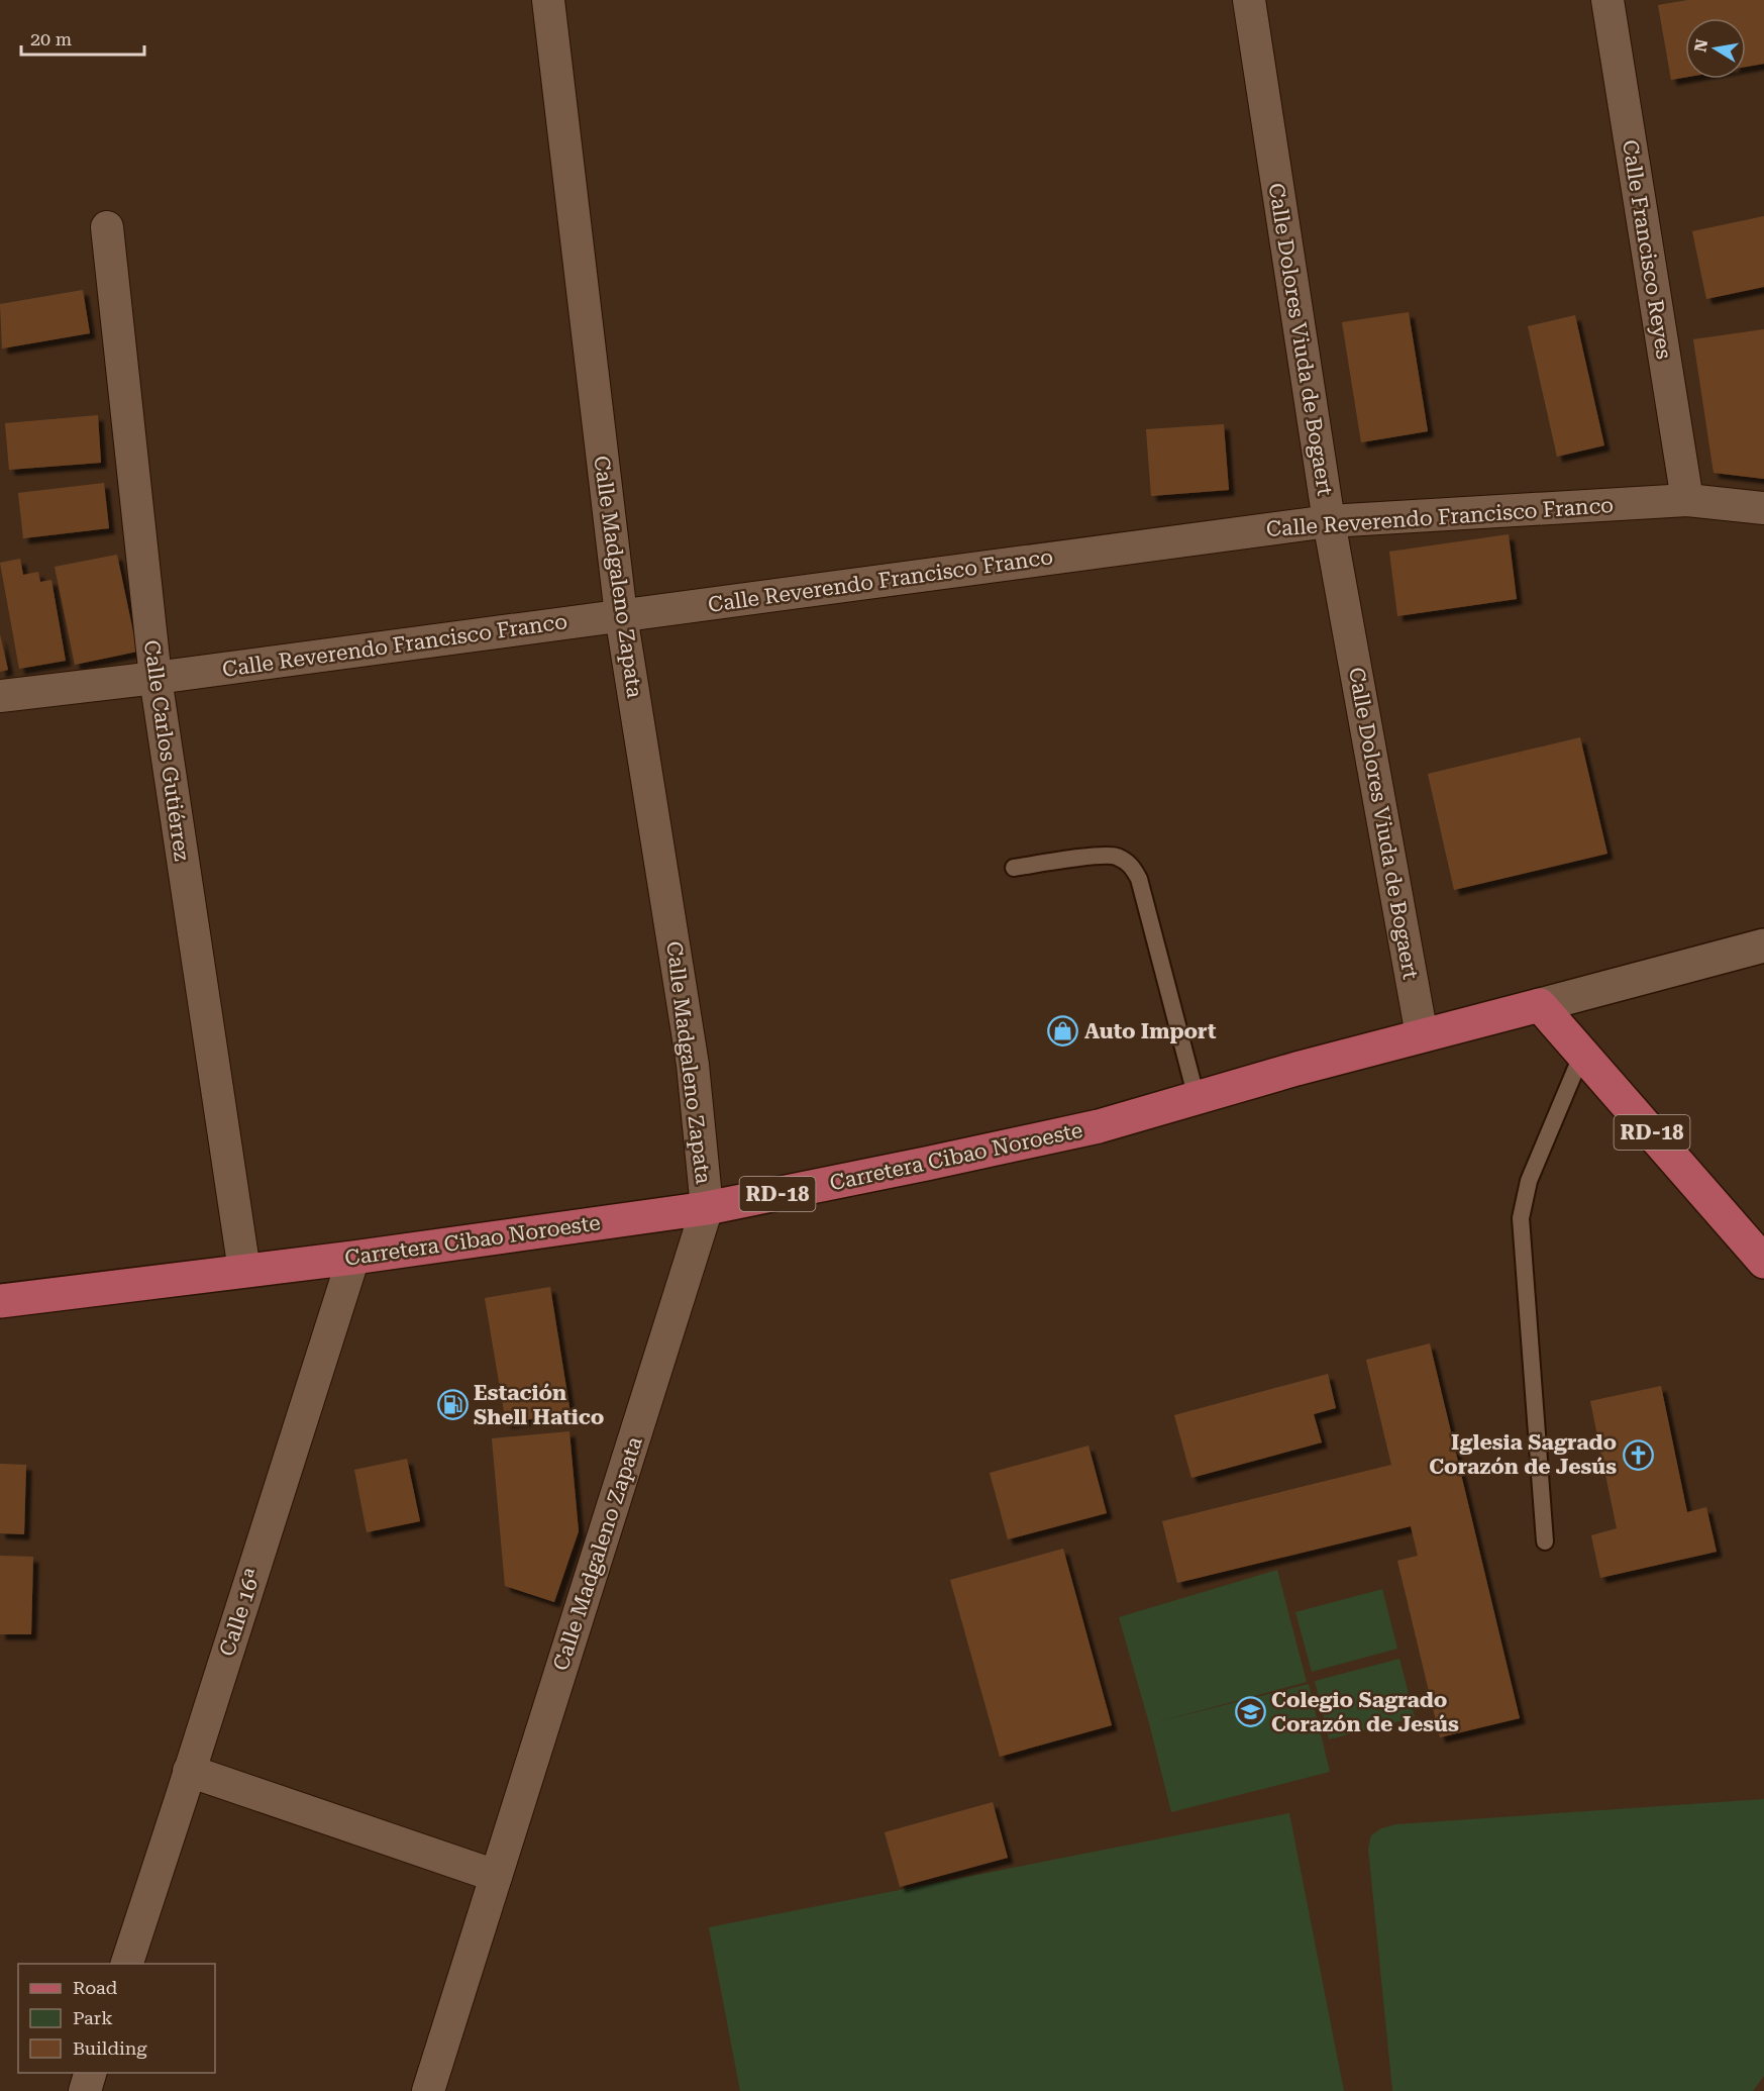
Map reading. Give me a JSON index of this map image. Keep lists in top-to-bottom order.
{
  "streets": {
    "main road": ["RD-18", "Carretera Cibao Noroeste"],
    "street": [
      "Calle Francisco Reyes",
      "Calle Dolores Viuda de Bogaert",
      "Calle Reverendo Francisco Franco",
      "Calle Madgaleno Zapata",
      "Calle Carlos Gutiérrez",
      "Calle 16ª"
    ]
  },
  "crossings": [
    ["Calle Francisco Reyes", "Calle Reverendo Francisco Franco"],
    ["Calle Dolores Viuda de Bogaert", "Calle Reverendo Francisco Franco"],
    ["Calle Dolores Viuda de Bogaert", "Carretera Cibao Noroeste"],
    ["Calle Reverendo Francisco Franco", "Calle Madgaleno Zapata"],
    ["Calle Reverendo Francisco Franco", "Calle Carlos Gutiérrez"],
    ["Calle Madgaleno Zapata", "Carretera Cibao Noroeste"],
    ["Calle Carlos Gutiérrez", "Carretera Cibao Noroeste"],
    ["RD-18", "Carretera Cibao Noroeste"],
    ["Carretera Cibao Noroeste", "Calle 16ª"]
  ],
  "places": {
    "shop": ["Auto Import"],
    "fuel station": ["Estación Shell Hatico"],
    "church": ["Iglesia Sagrado Corazón de Jesús"],
    "school or university": ["Colegio Sagrado Corazón de Jesús"]
  },
  "legend": ["Road", "Park", "Building"],
  "scale_bar": "20 m",
  "north": "left"
}
